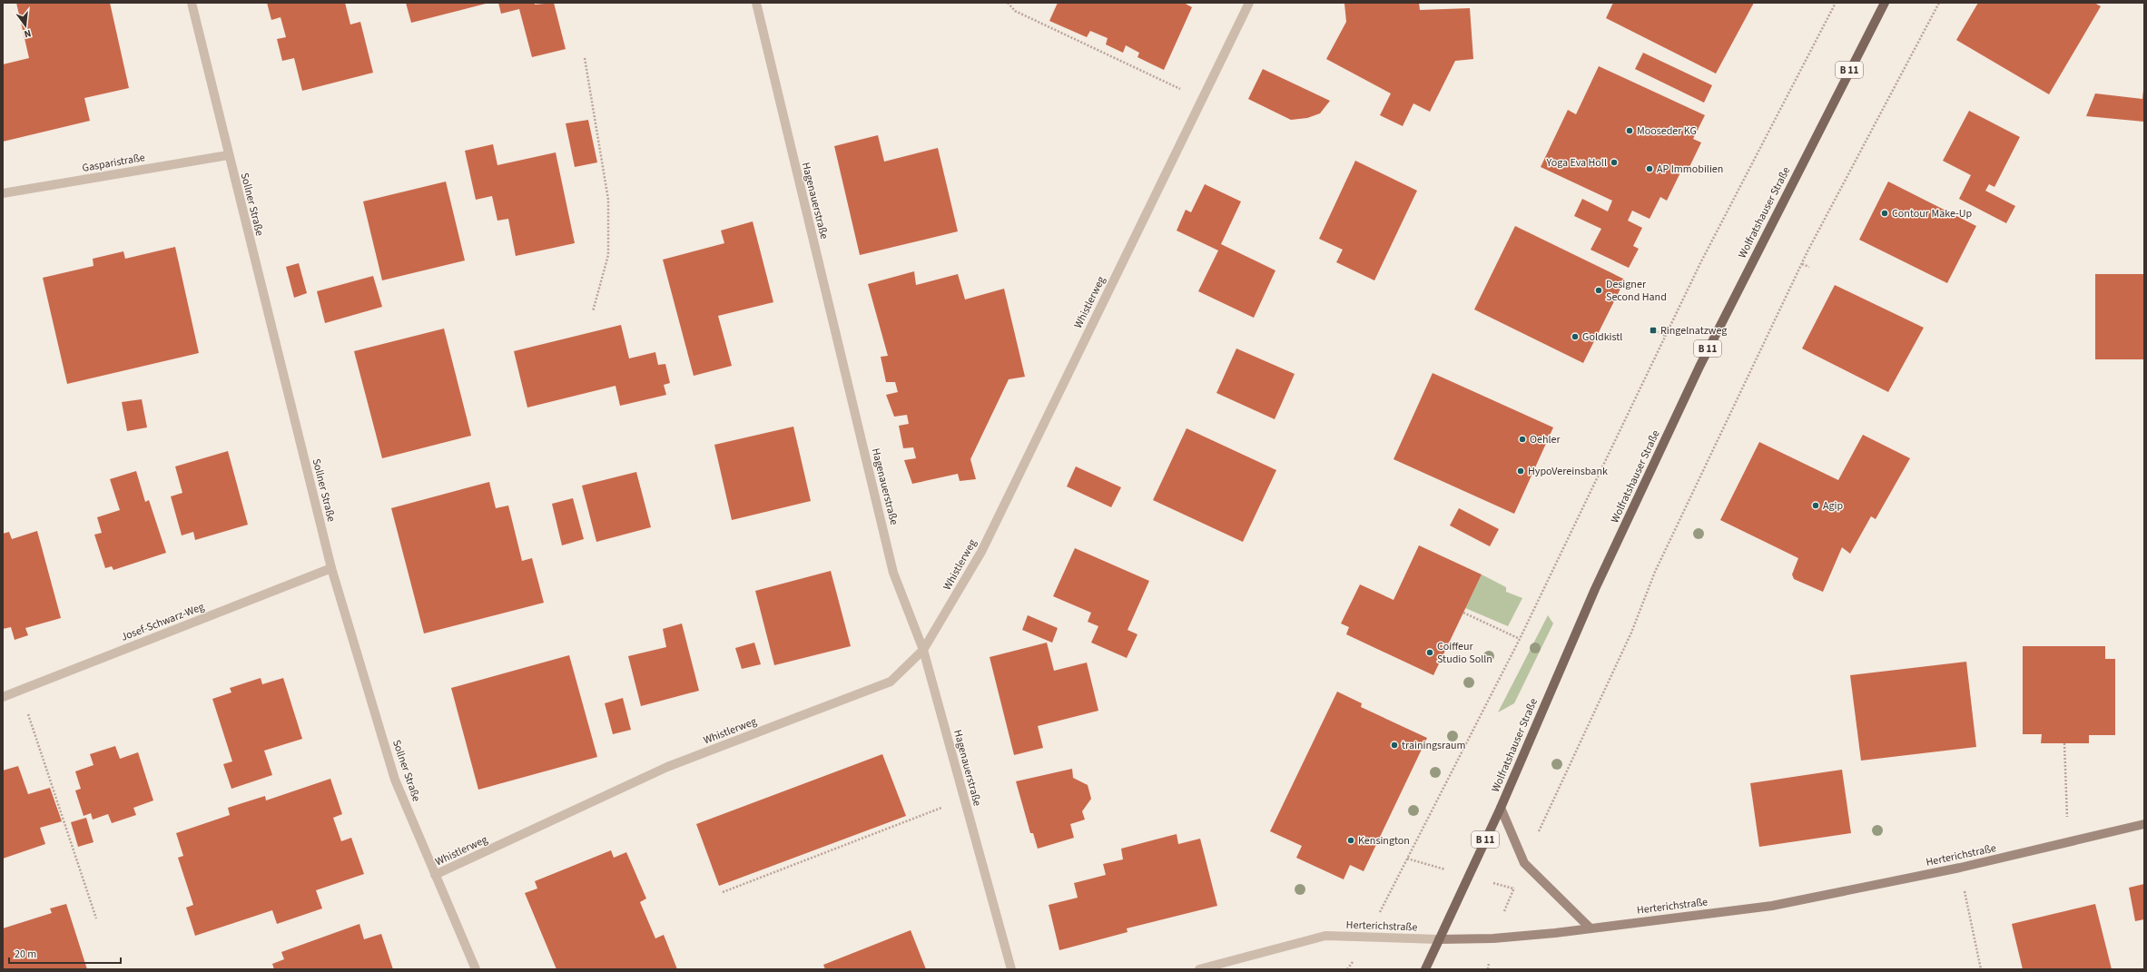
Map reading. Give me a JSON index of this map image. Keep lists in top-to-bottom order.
{
  "streets": {
    "main road": ["B 11", "Wolfratshauser Straße", "Herterichstraße"],
    "street": [
      "Gasparistraße",
      "Hagenauerstraße",
      "Sollner Straße",
      "Whistlerweg",
      "Josef-Schwarz-Weg"
    ]
  },
  "crossings": [
    ["Gasparistraße", "Sollner Straße"],
    ["Hagenauerstraße", "Whistlerweg"],
    ["Sollner Straße", "Whistlerweg"],
    ["Sollner Straße", "Josef-Schwarz-Weg"],
    ["Wolfratshauser Straße", "Herterichstraße"]
  ],
  "places": {
    "other": [
      "Mooseder KG",
      "Yoga Eva Holl",
      "AP Immobilien",
      "Contour Make-Up",
      "Designer Second Hand",
      "Goldkistl",
      "Oehler",
      "HypoVereinsbank",
      "Agip",
      "Coiffeur Studio Solln",
      "trainingsraum",
      "Kensington"
    ],
    "transit": ["Ringelnatzweg"]
  },
  "scale_bar": "20 m",
  "north": "bottom"
}
